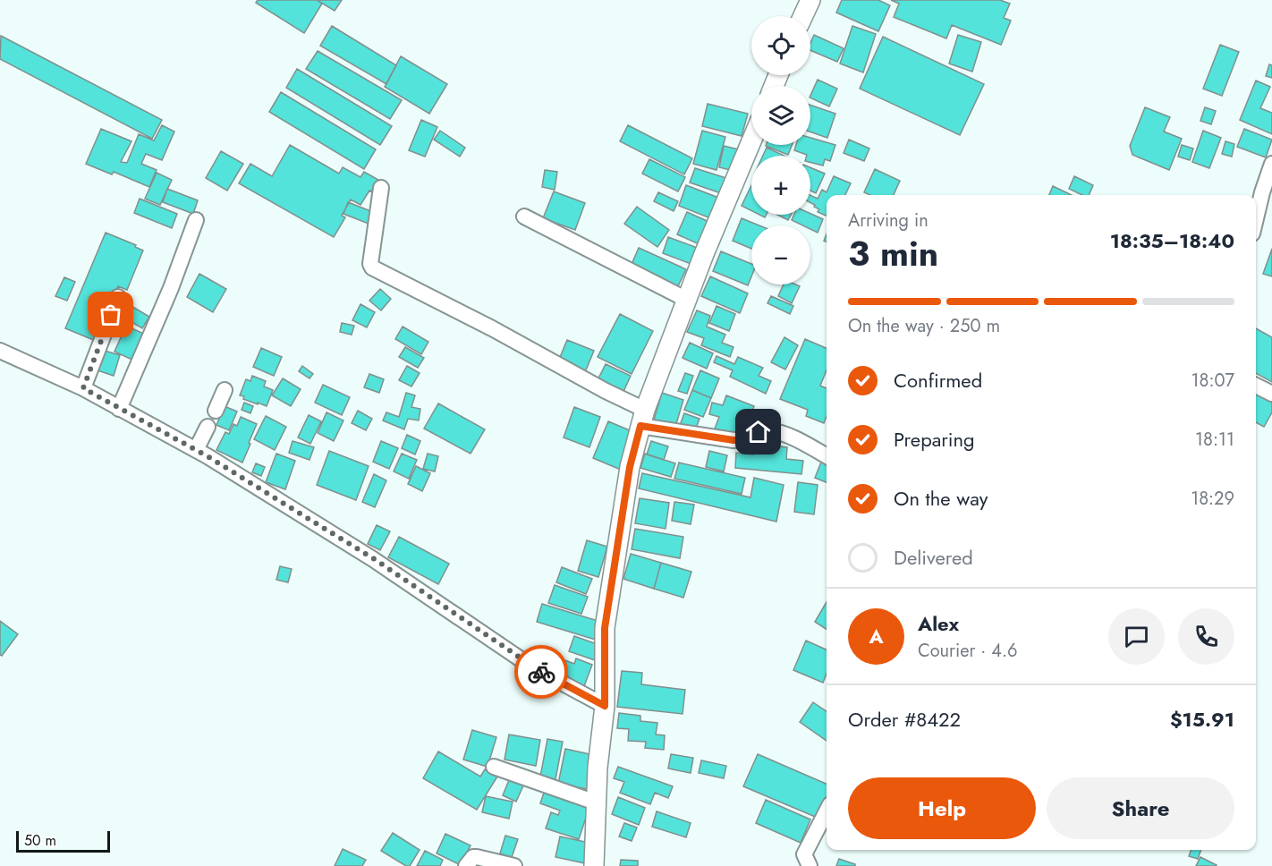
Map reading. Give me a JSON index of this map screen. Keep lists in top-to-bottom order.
{
  "scale_bar": "50 m",
  "page": {
    "map_buttons": ["+", "−"],
    "heading": ["3 min", "Arriving in", "18:35–18:40"],
    "panel": [
      "Alex",
      "Courier · 4.6",
      "Order #8422",
      "$15.91"
    ],
    "bar": "On the way · 250 m",
    "list": [
      ["Confirmed", "18:07"],
      ["Preparing", "18:11"],
      ["On the way", "18:29"],
      "Delivered"
    ],
    "round": "A",
    "buttons": ["Help", "Share"],
    "scale": "50 m"
  }
}
